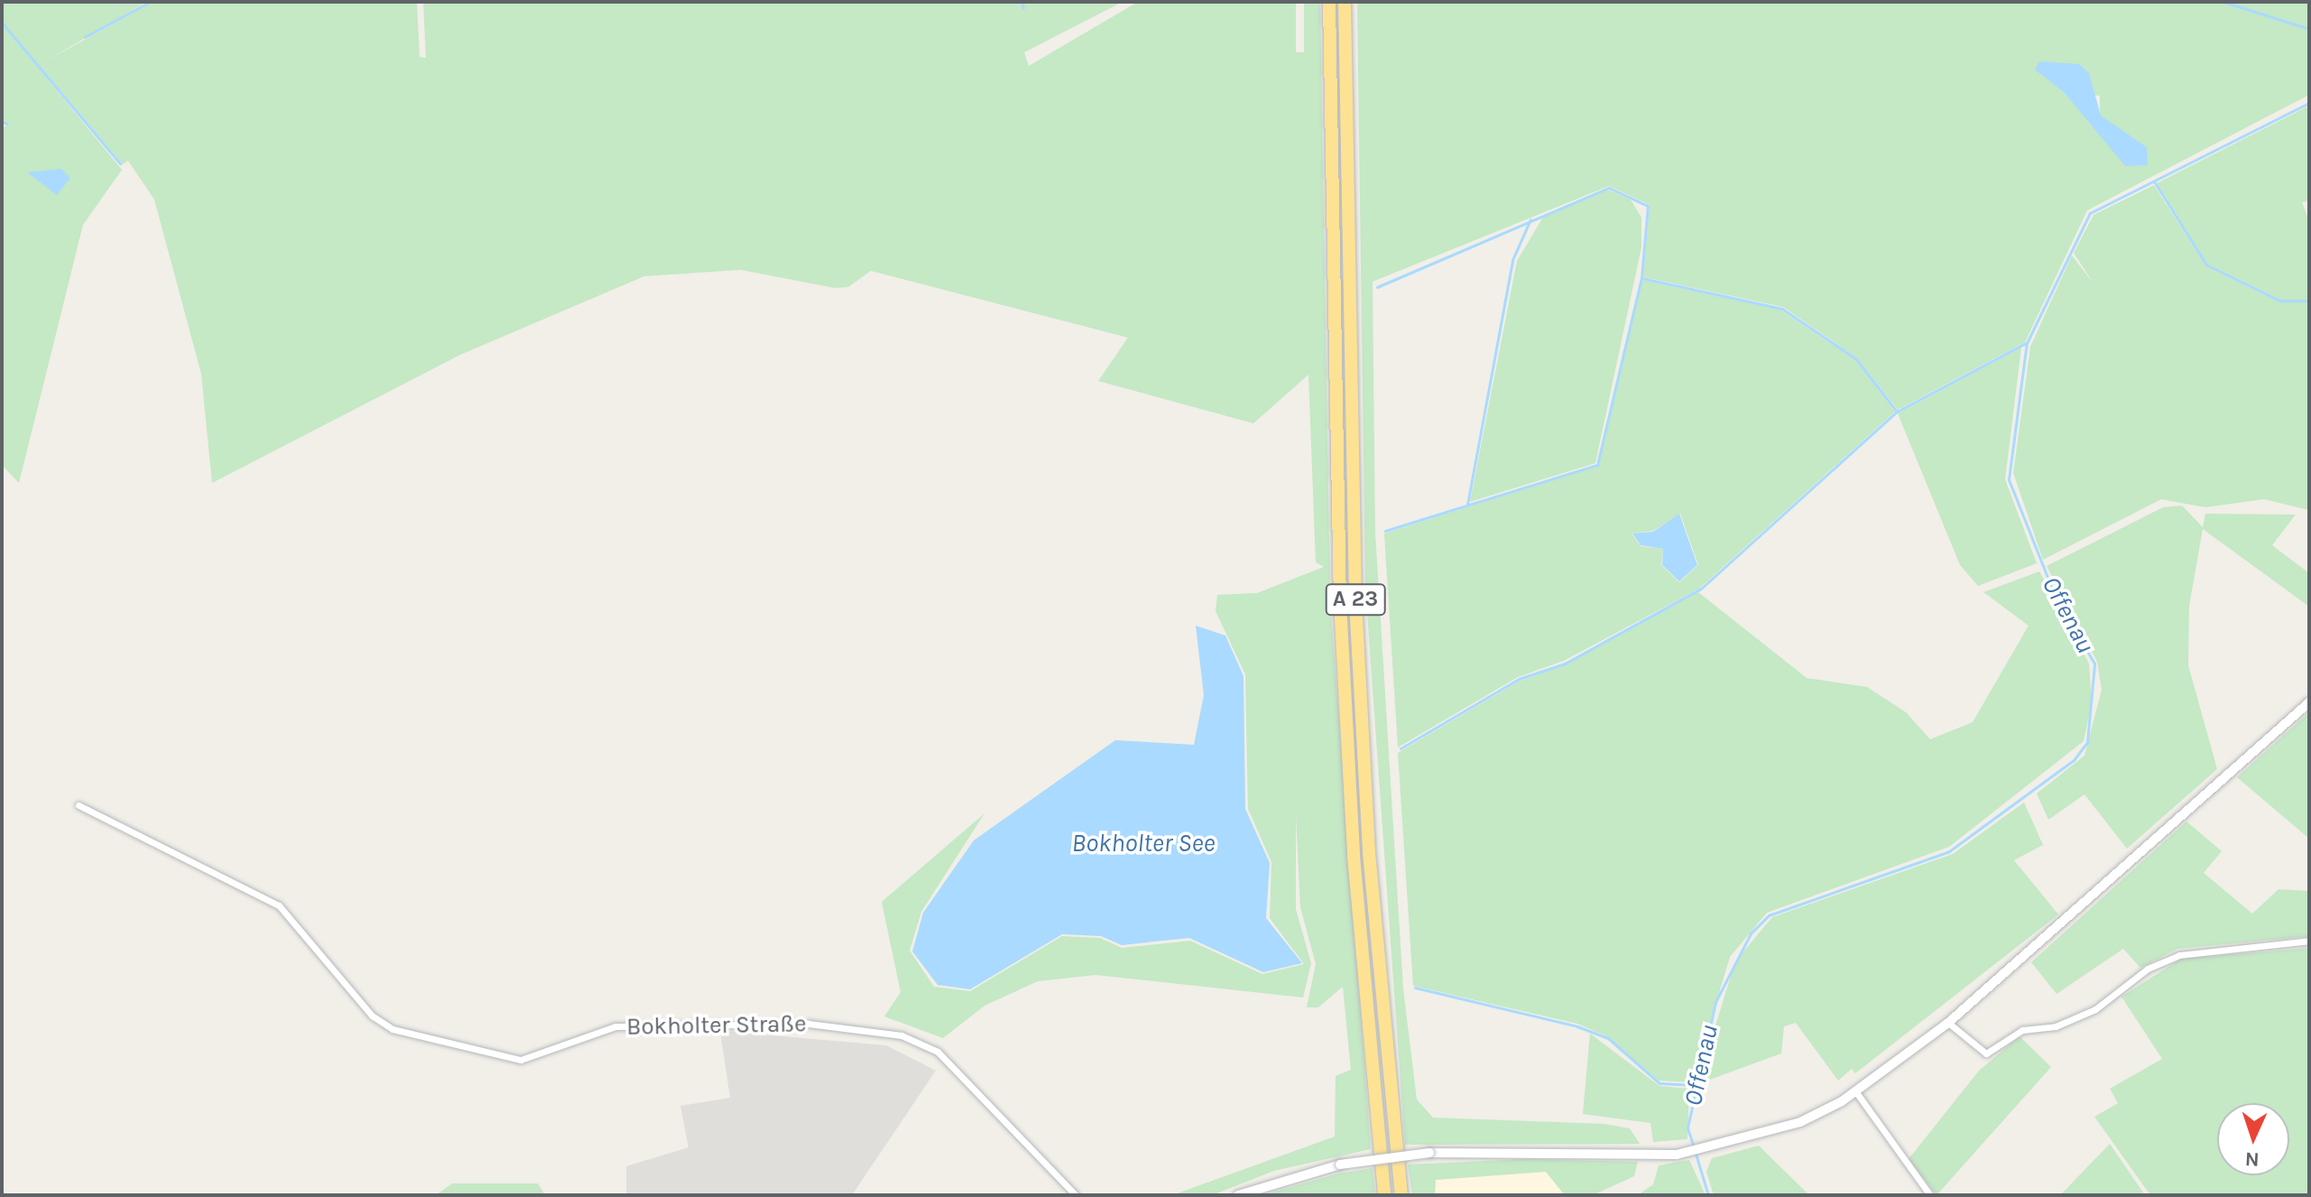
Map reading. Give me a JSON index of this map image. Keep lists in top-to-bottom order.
{
  "streets": {
    "highway": ["A 23"],
    "street": ["Bokholter Straße"]
  },
  "water": ["Offenau", "Bokholter See"],
  "north": "bottom"
}
